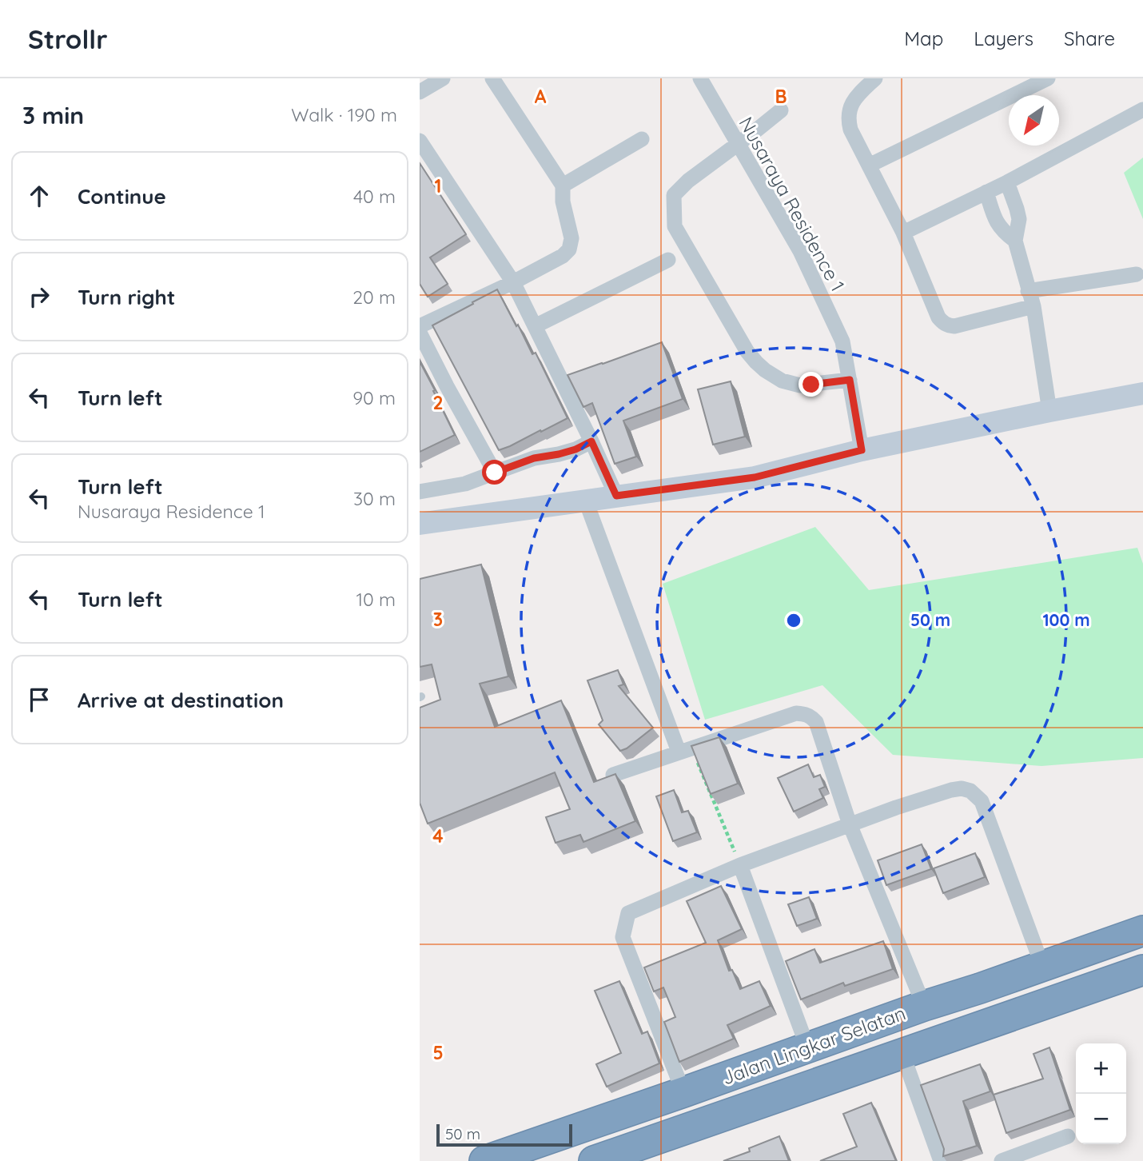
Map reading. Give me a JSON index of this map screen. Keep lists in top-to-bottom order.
{
  "streets": {
    "highway": ["Jalan Lingkar Selatan"],
    "street": ["Nusaraya Residence 1"]
  },
  "scale_bar": "50 m",
  "north": "bottom left",
  "page": {
    "header": "Strollr",
    "nav": ["Map", "Layers", "Share"],
    "heading": ["3 min", "Walk · 190 m"],
    "list": [
      ["Continue", "40 m"],
      ["Turn right", "20 m"],
      ["Turn left", "90 m"],
      ["Turn left", "Nusaraya Residence 1", "30 m"],
      ["Turn left", "10 m"],
      "Arrive at destination"
    ],
    "map_buttons": ["+", "−"],
    "scale": "50 m"
  },
  "grid": {
    "columns": ["A", "B"],
    "rows": [
      "1",
      "2",
      "3",
      "4",
      "5"
    ]
  },
  "rings": ["50 m", "100 m"]
}
